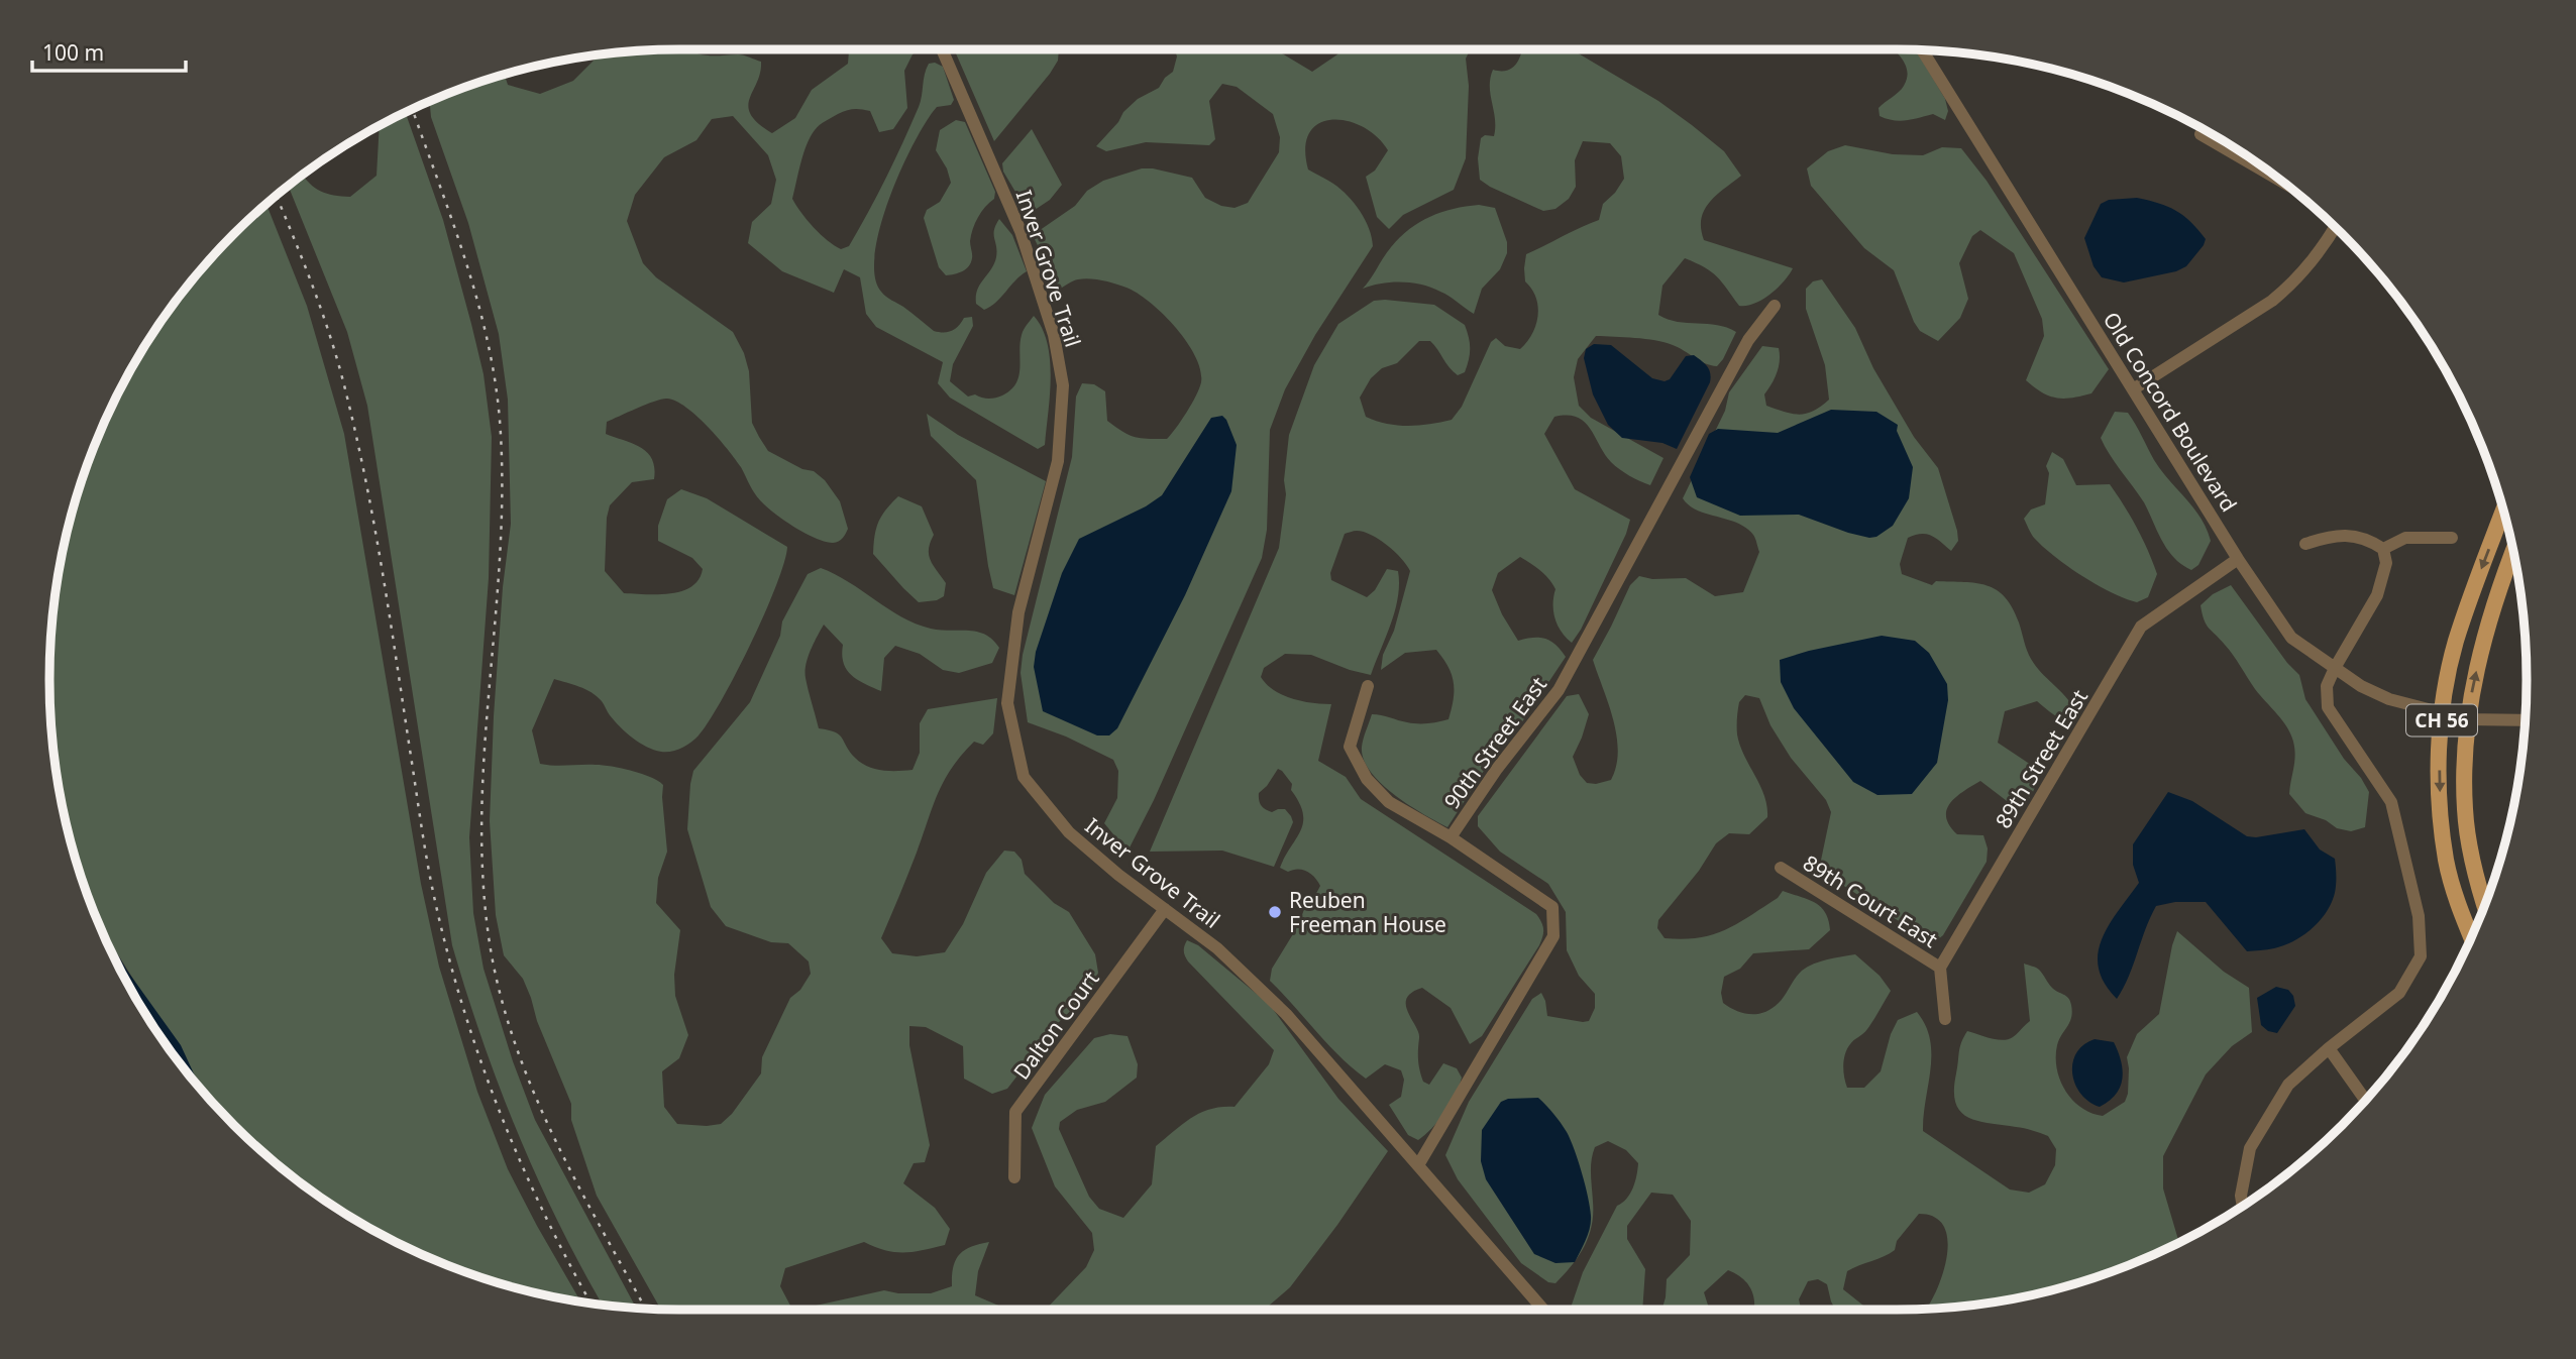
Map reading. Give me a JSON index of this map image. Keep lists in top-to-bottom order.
{
  "streets": {
    "main road": ["CH 56"],
    "street": [
      "Inver Grove Trail",
      "Old Concord Boulevard",
      "90th Street East",
      "89th Street East",
      "89th Court East",
      "Dalton Court"
    ]
  },
  "crossings": [
    ["Inver Grove Trail", "90th Street East"],
    ["Inver Grove Trail", "Dalton Court"],
    ["Old Concord Boulevard", "CH 56"],
    ["Old Concord Boulevard", "89th Street East"],
    ["89th Street East", "89th Court East"]
  ],
  "places": ["Reuben Freeman House"],
  "scale_bar": "100 m"
}
